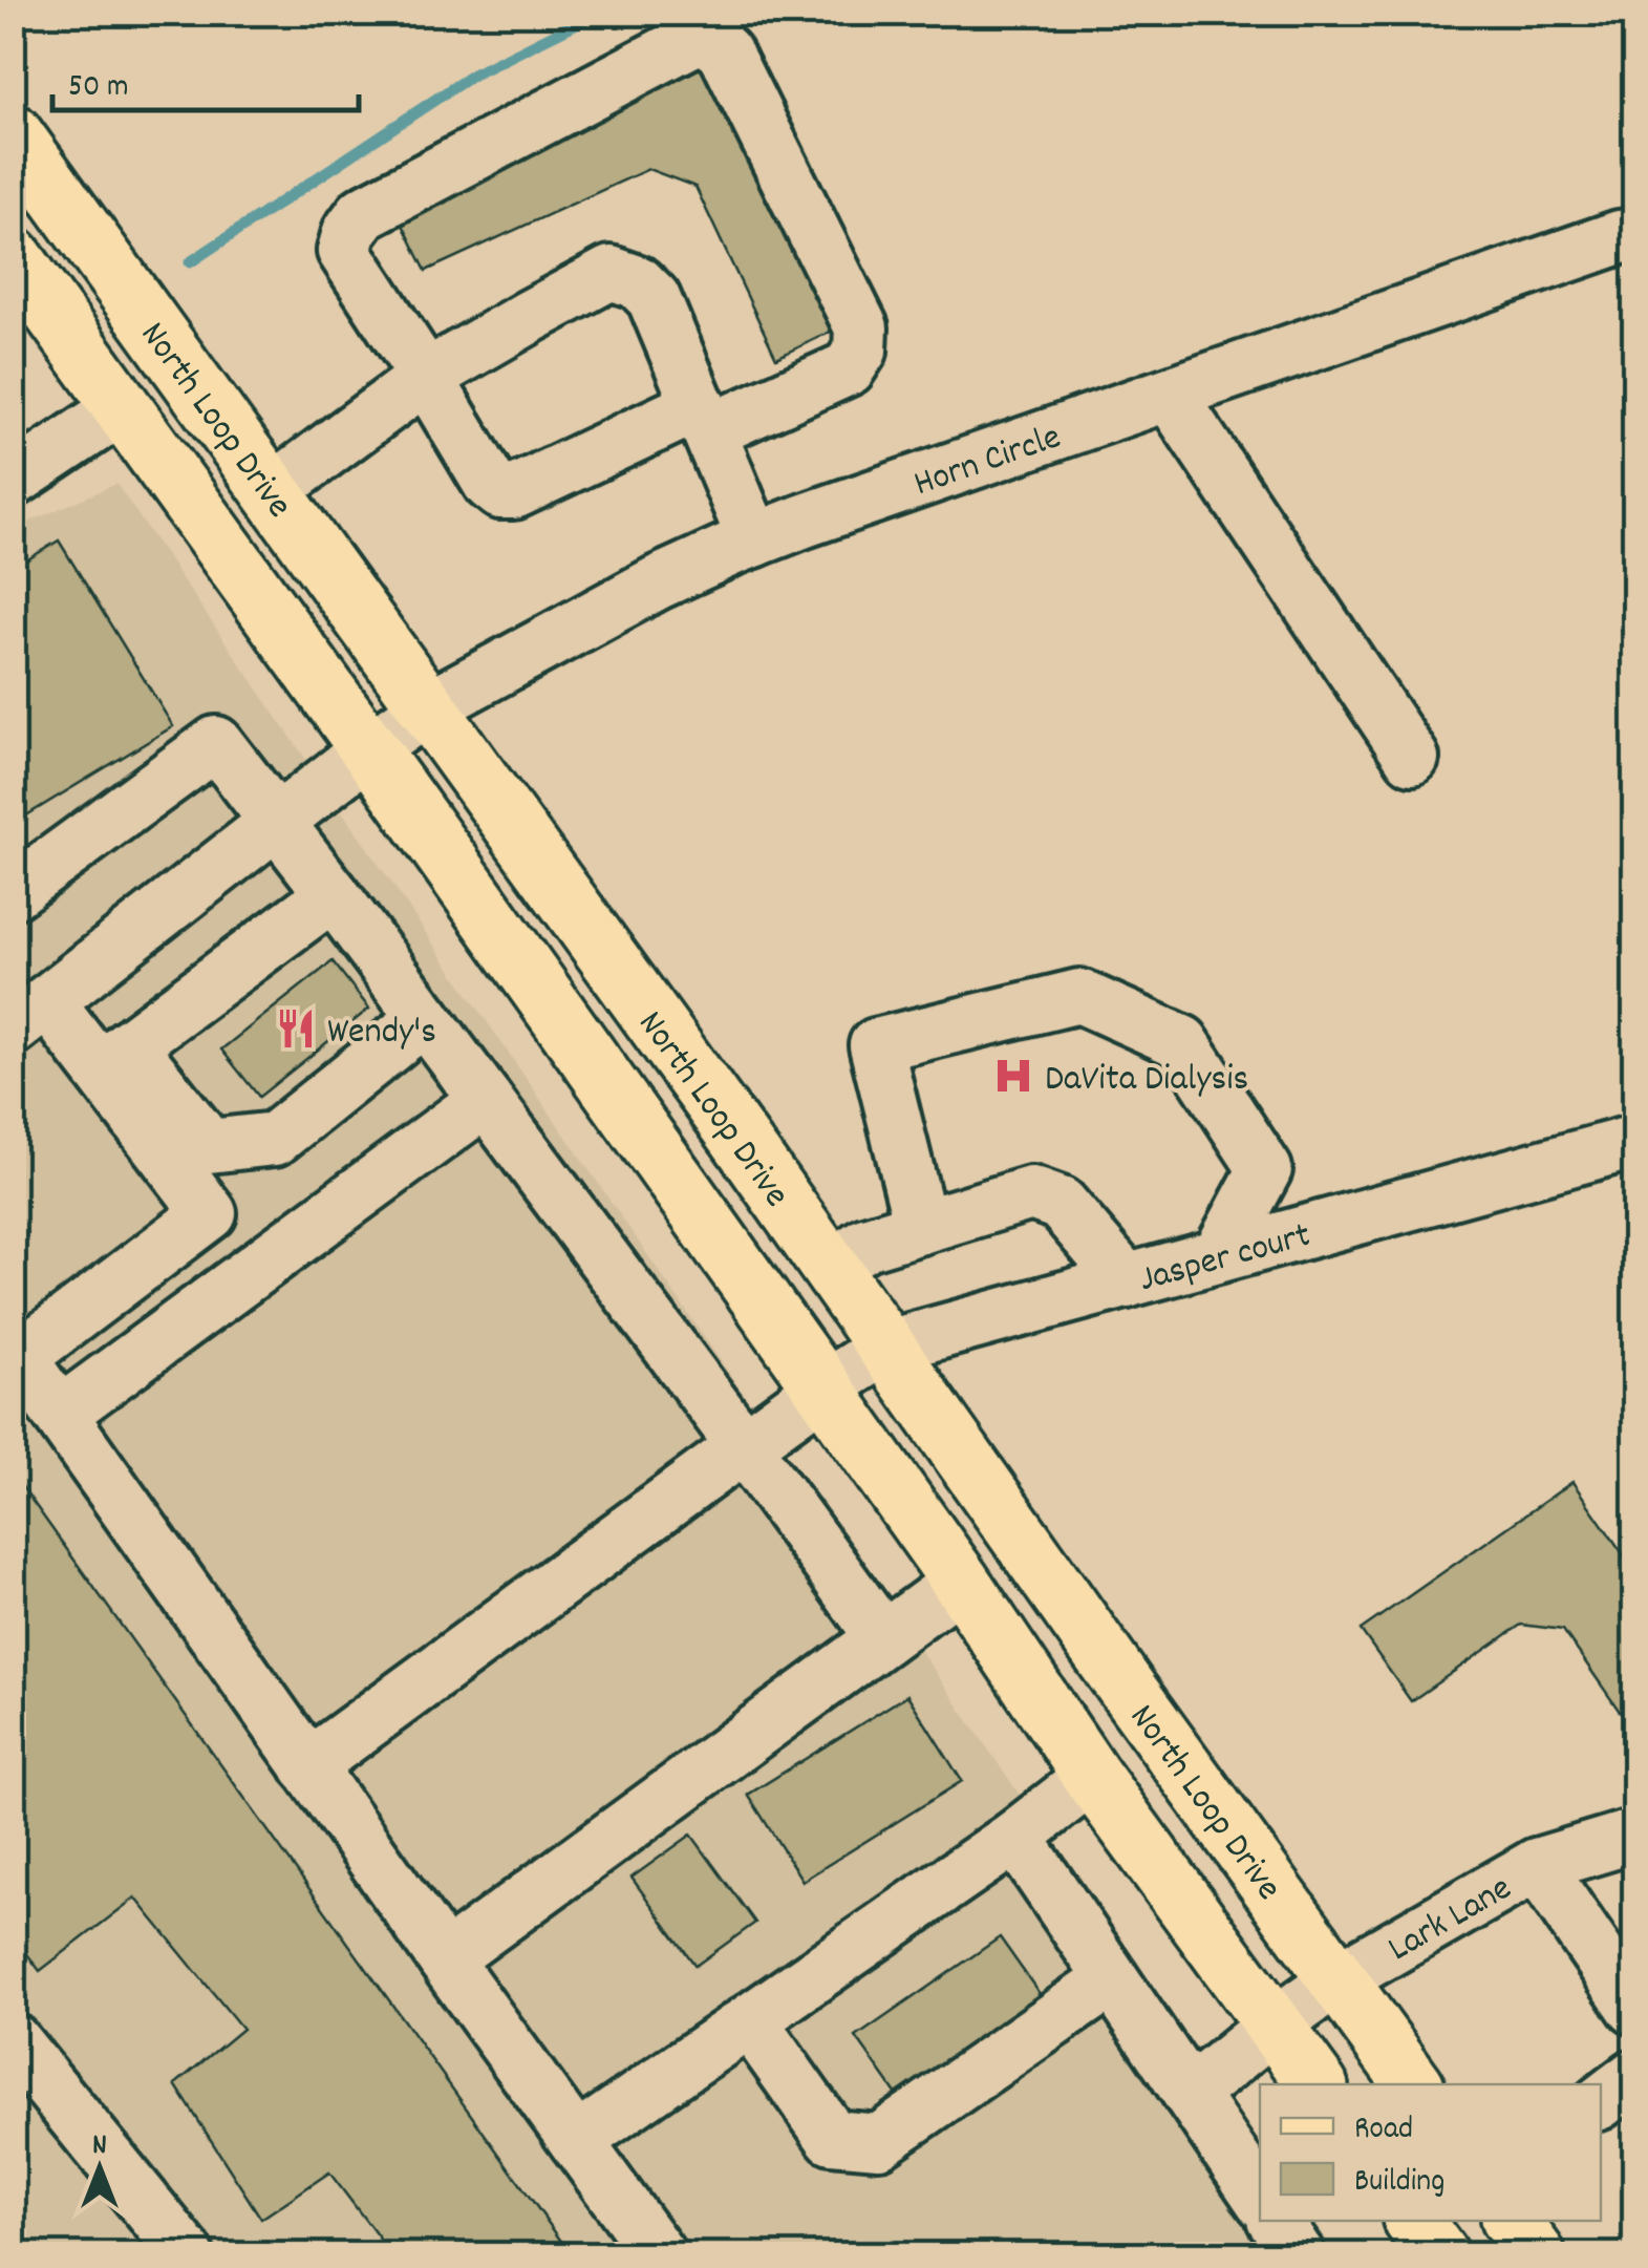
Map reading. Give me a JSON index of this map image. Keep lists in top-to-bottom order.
{
  "streets": {
    "main road": ["North Loop Drive"],
    "street": ["Horn Circle", "Jasper court", "Lark Lane"]
  },
  "crossings": [
    ["North Loop Drive", "Horn Circle"],
    ["North Loop Drive", "Jasper court"],
    ["North Loop Drive", "Lark Lane"]
  ],
  "places": {
    "restaurant": ["Wendy's"],
    "hospital": ["DaVita Dialysis"]
  },
  "legend": ["Road", "Building"],
  "scale_bar": "50 m",
  "north": "top"
}
